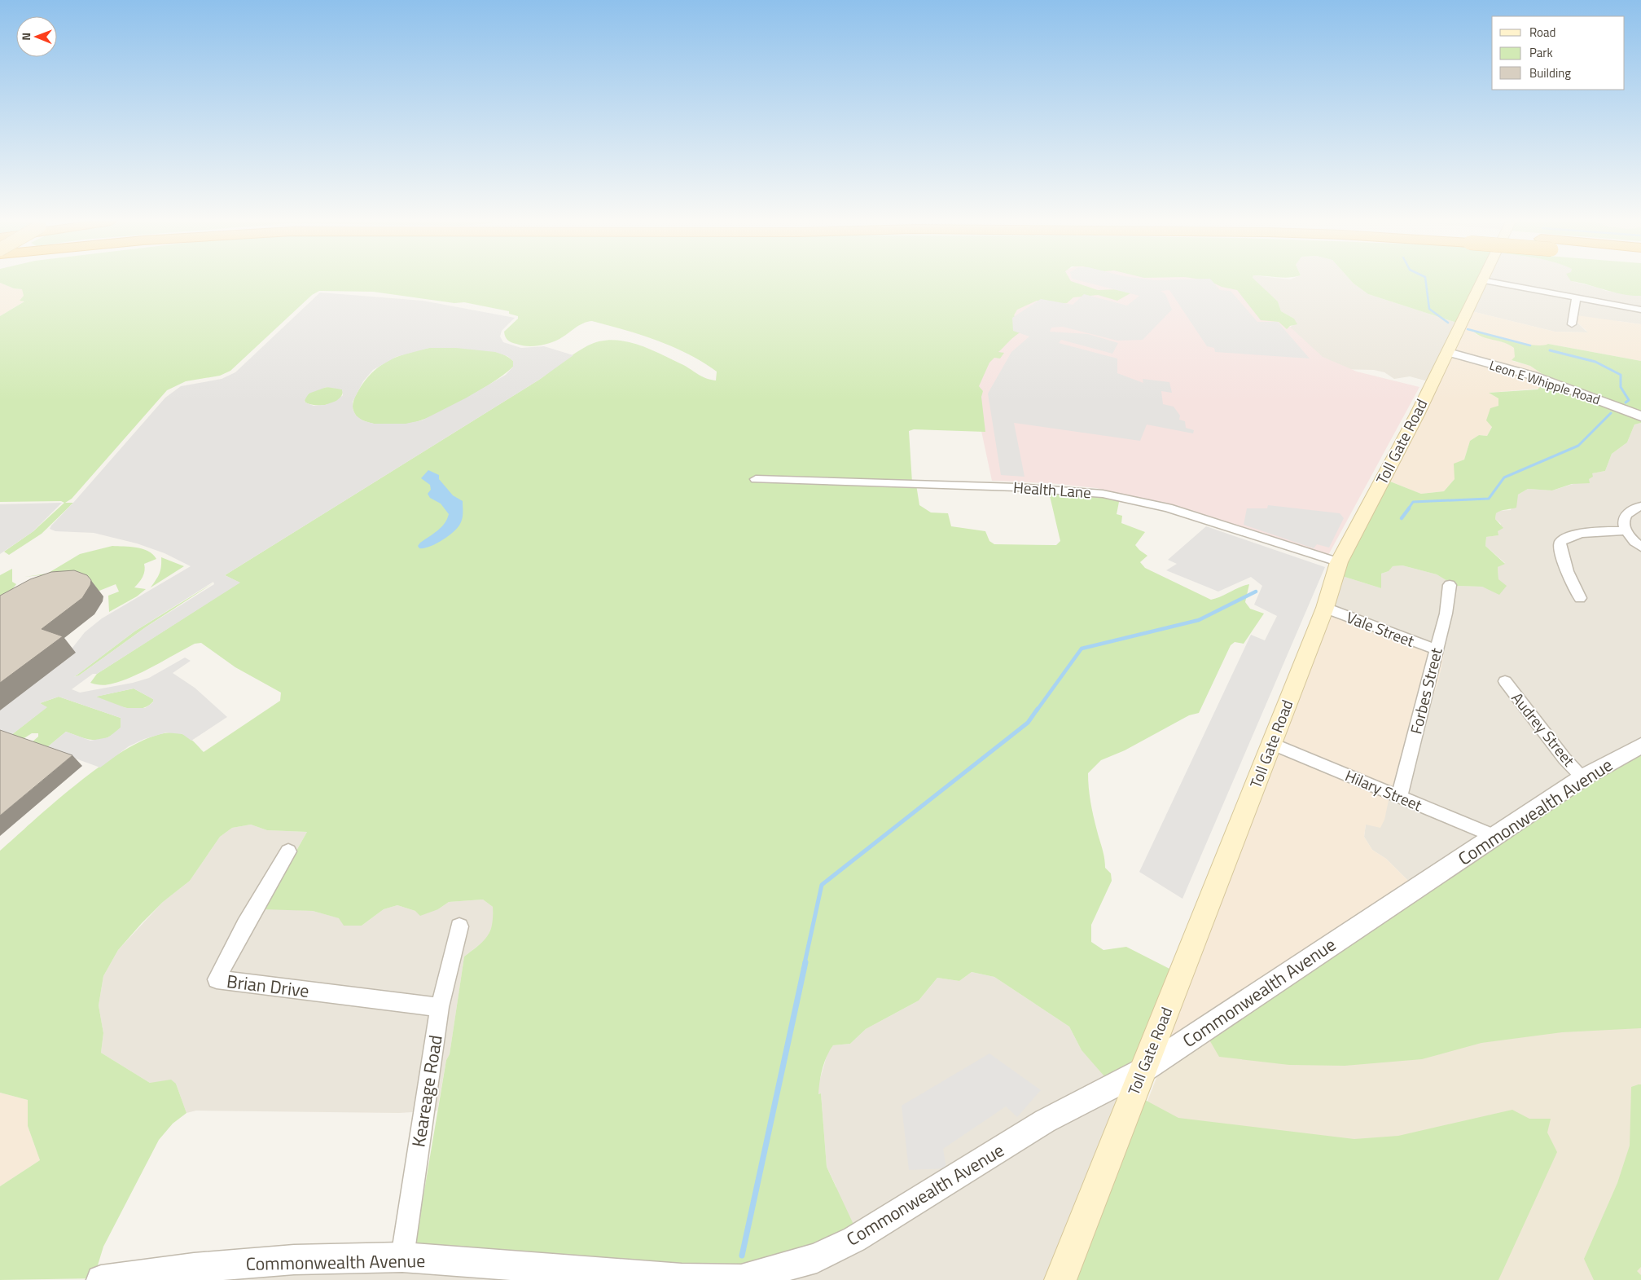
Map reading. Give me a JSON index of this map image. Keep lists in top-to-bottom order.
{
  "streets": {
    "main road": ["Toll Gate Road"],
    "street": [
      "Leon E Whipple Road",
      "Health Lane",
      "Vale Street",
      "Forbes Street",
      "Audrey Street",
      "Hilary Street",
      "Commonwealth Avenue",
      "Brian Drive",
      "Keareage Road"
    ]
  },
  "crossings": [
    ["Leon E Whipple Road", "Toll Gate Road"],
    ["Toll Gate Road", "Health Lane"],
    ["Toll Gate Road", "Vale Street"],
    ["Toll Gate Road", "Hilary Street"],
    ["Toll Gate Road", "Commonwealth Avenue"],
    ["Vale Street", "Forbes Street"],
    ["Forbes Street", "Hilary Street"],
    ["Audrey Street", "Commonwealth Avenue"],
    ["Hilary Street", "Commonwealth Avenue"],
    ["Commonwealth Avenue", "Keareage Road"],
    ["Brian Drive", "Keareage Road"]
  ],
  "legend": ["Road", "Park", "Building"],
  "north": "left"
}
